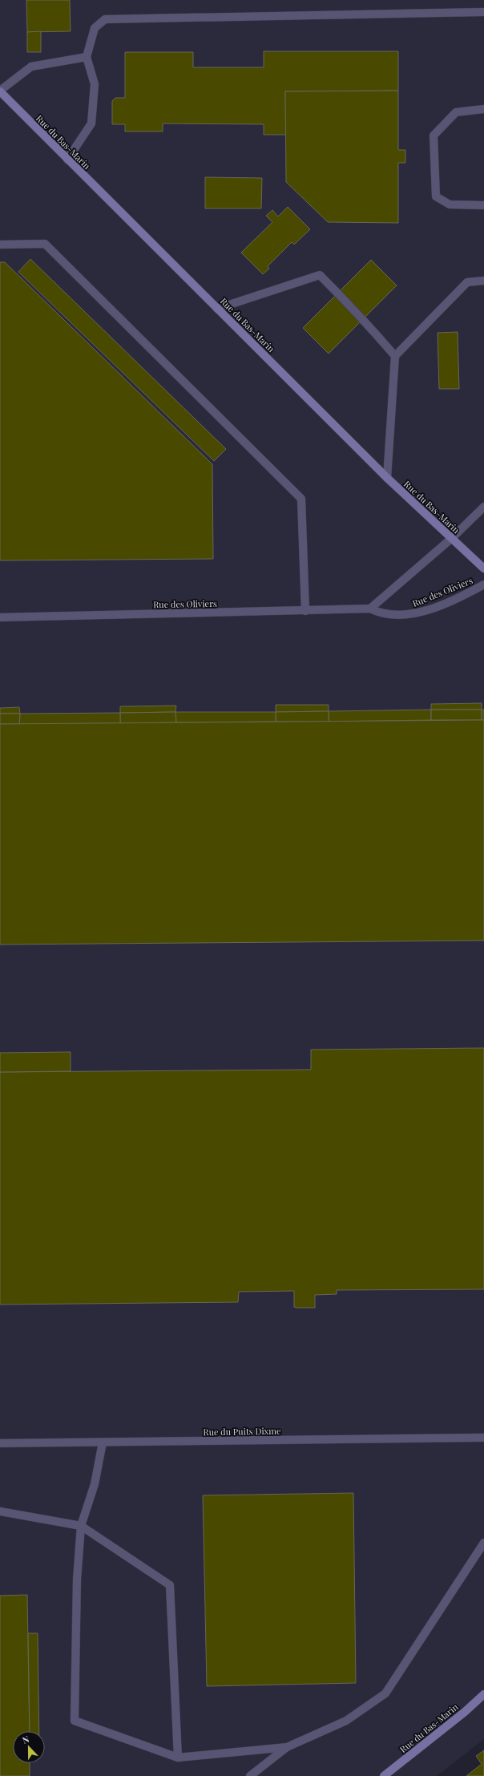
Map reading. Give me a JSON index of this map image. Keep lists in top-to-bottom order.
{
  "streets": {
    "main road": ["Rue du Bas-Marin"],
    "street": ["Rue des Oliviers", "Rue du Puits Dixme"]
  },
  "north": "top"
}
